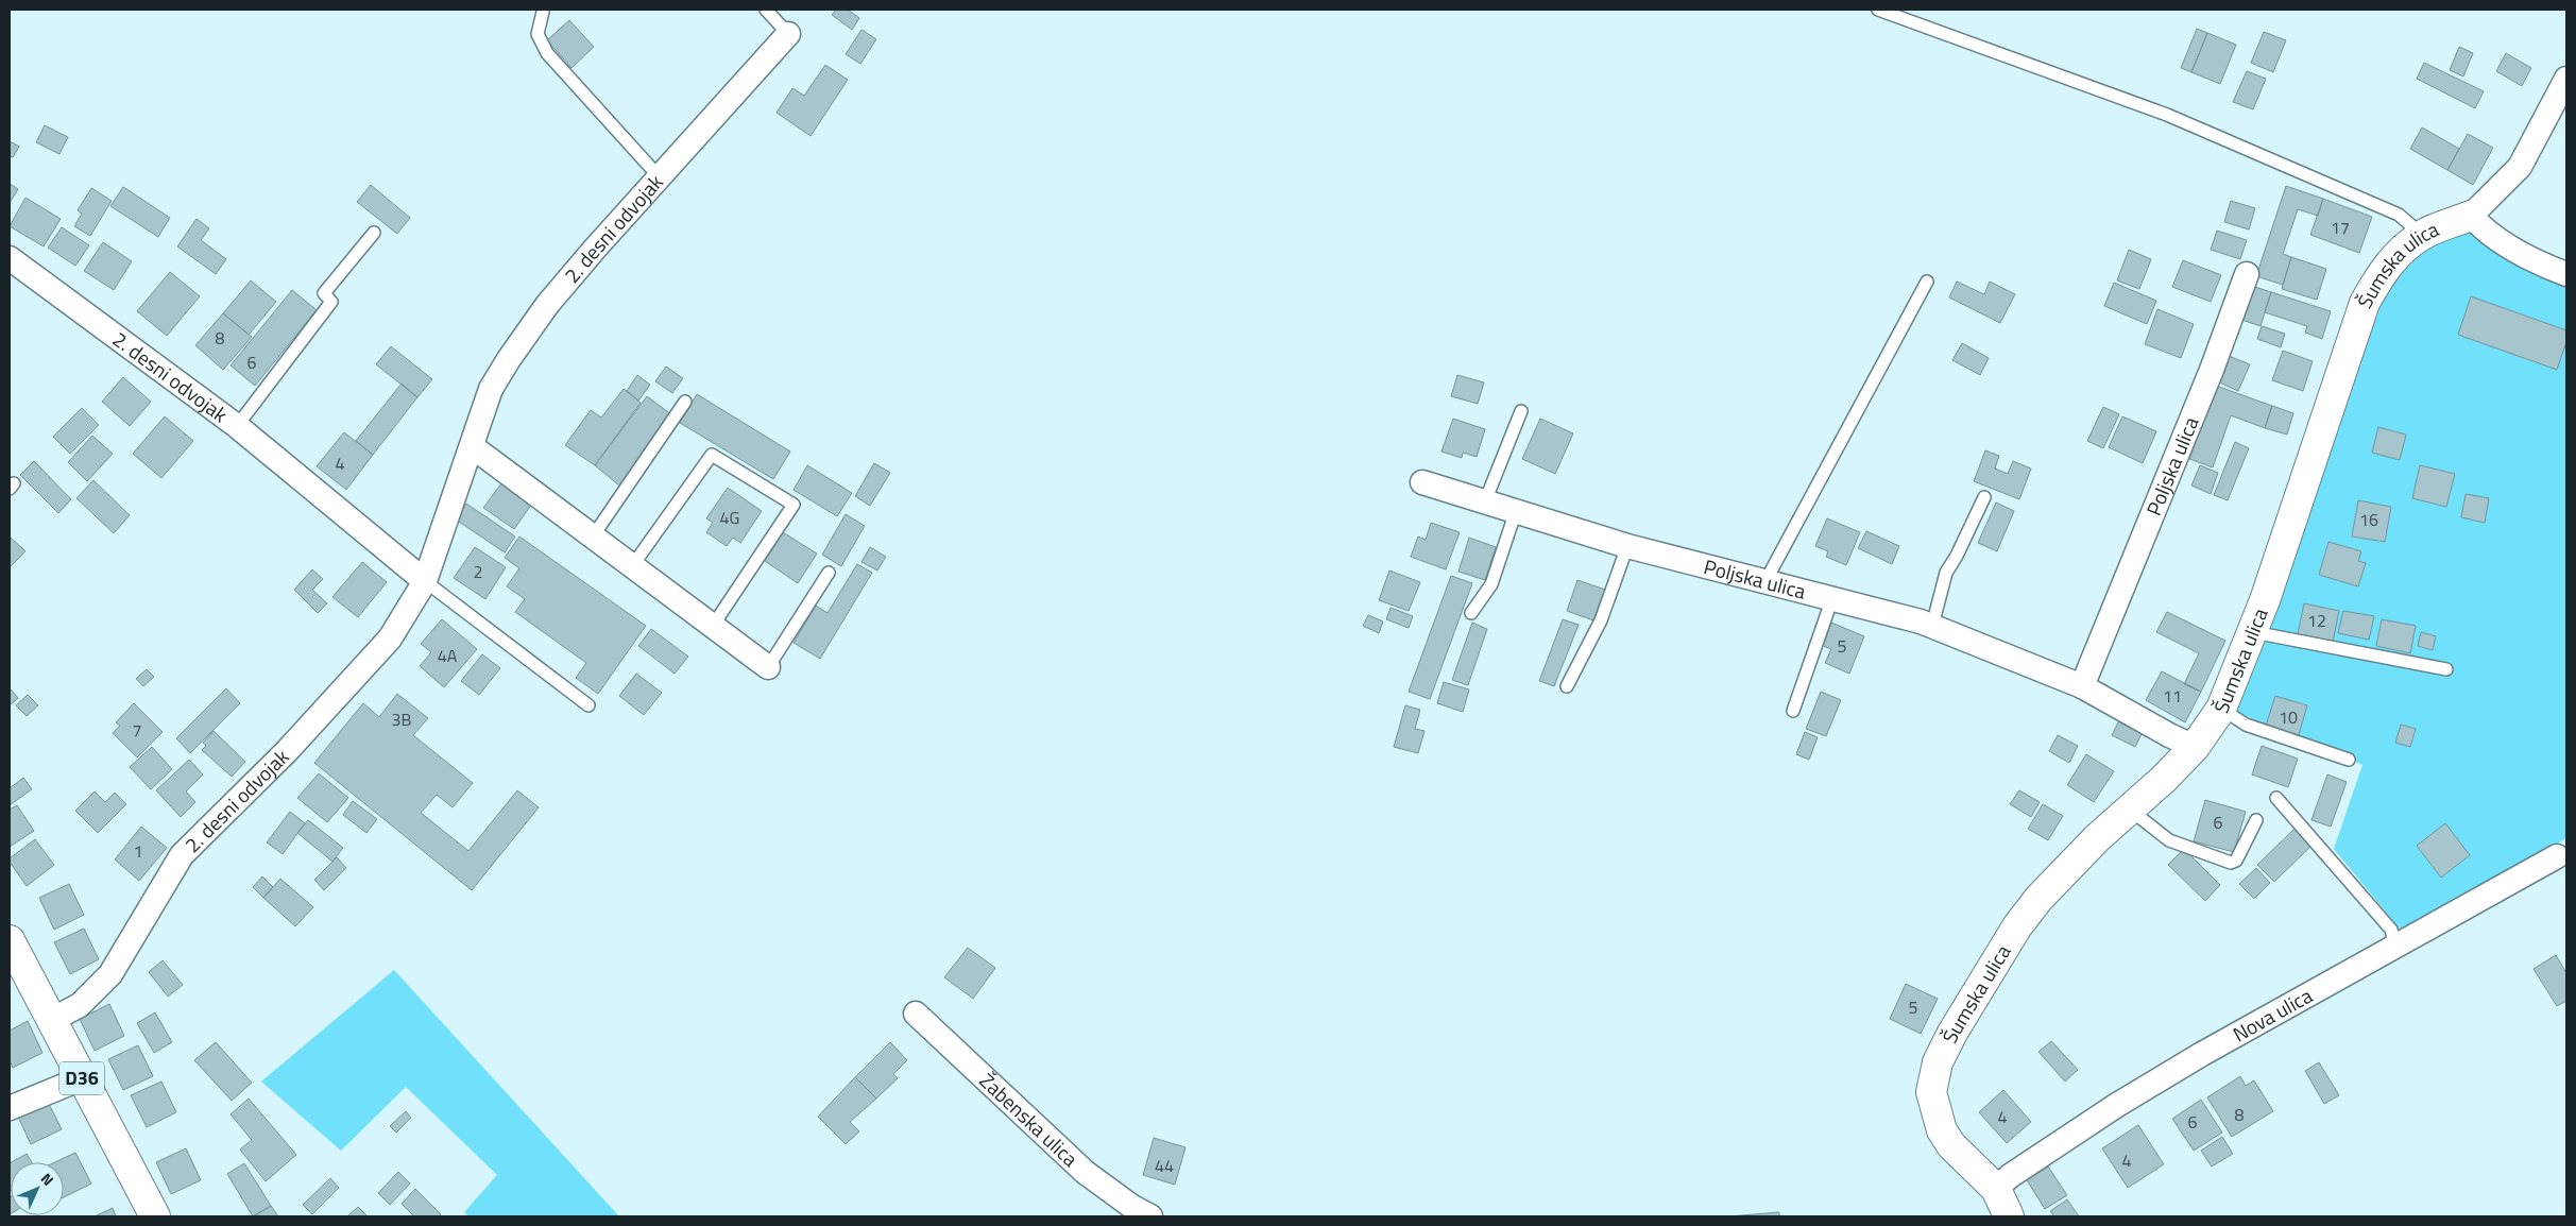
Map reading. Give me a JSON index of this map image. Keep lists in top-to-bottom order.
{
  "streets": {
    "street": [
      "2. desni odvojak",
      "Šumska ulica",
      "Poljska ulica",
      "Nova ulica",
      "D36",
      "Žabenska ulica"
    ]
  },
  "crossings": [
    ["2. desni odvojak", "D36"],
    ["Šumska ulica", "Poljska ulica"],
    ["Šumska ulica", "Nova ulica"]
  ],
  "house_numbers": [
    "17",
    "8",
    "6",
    "4",
    "4G",
    "16",
    "2",
    "12",
    "5",
    "4A",
    "11",
    "10",
    "3B",
    "7",
    "6",
    "1",
    "5",
    "8",
    "4",
    "6",
    "4",
    "44"
  ],
  "north": "top right"
}
